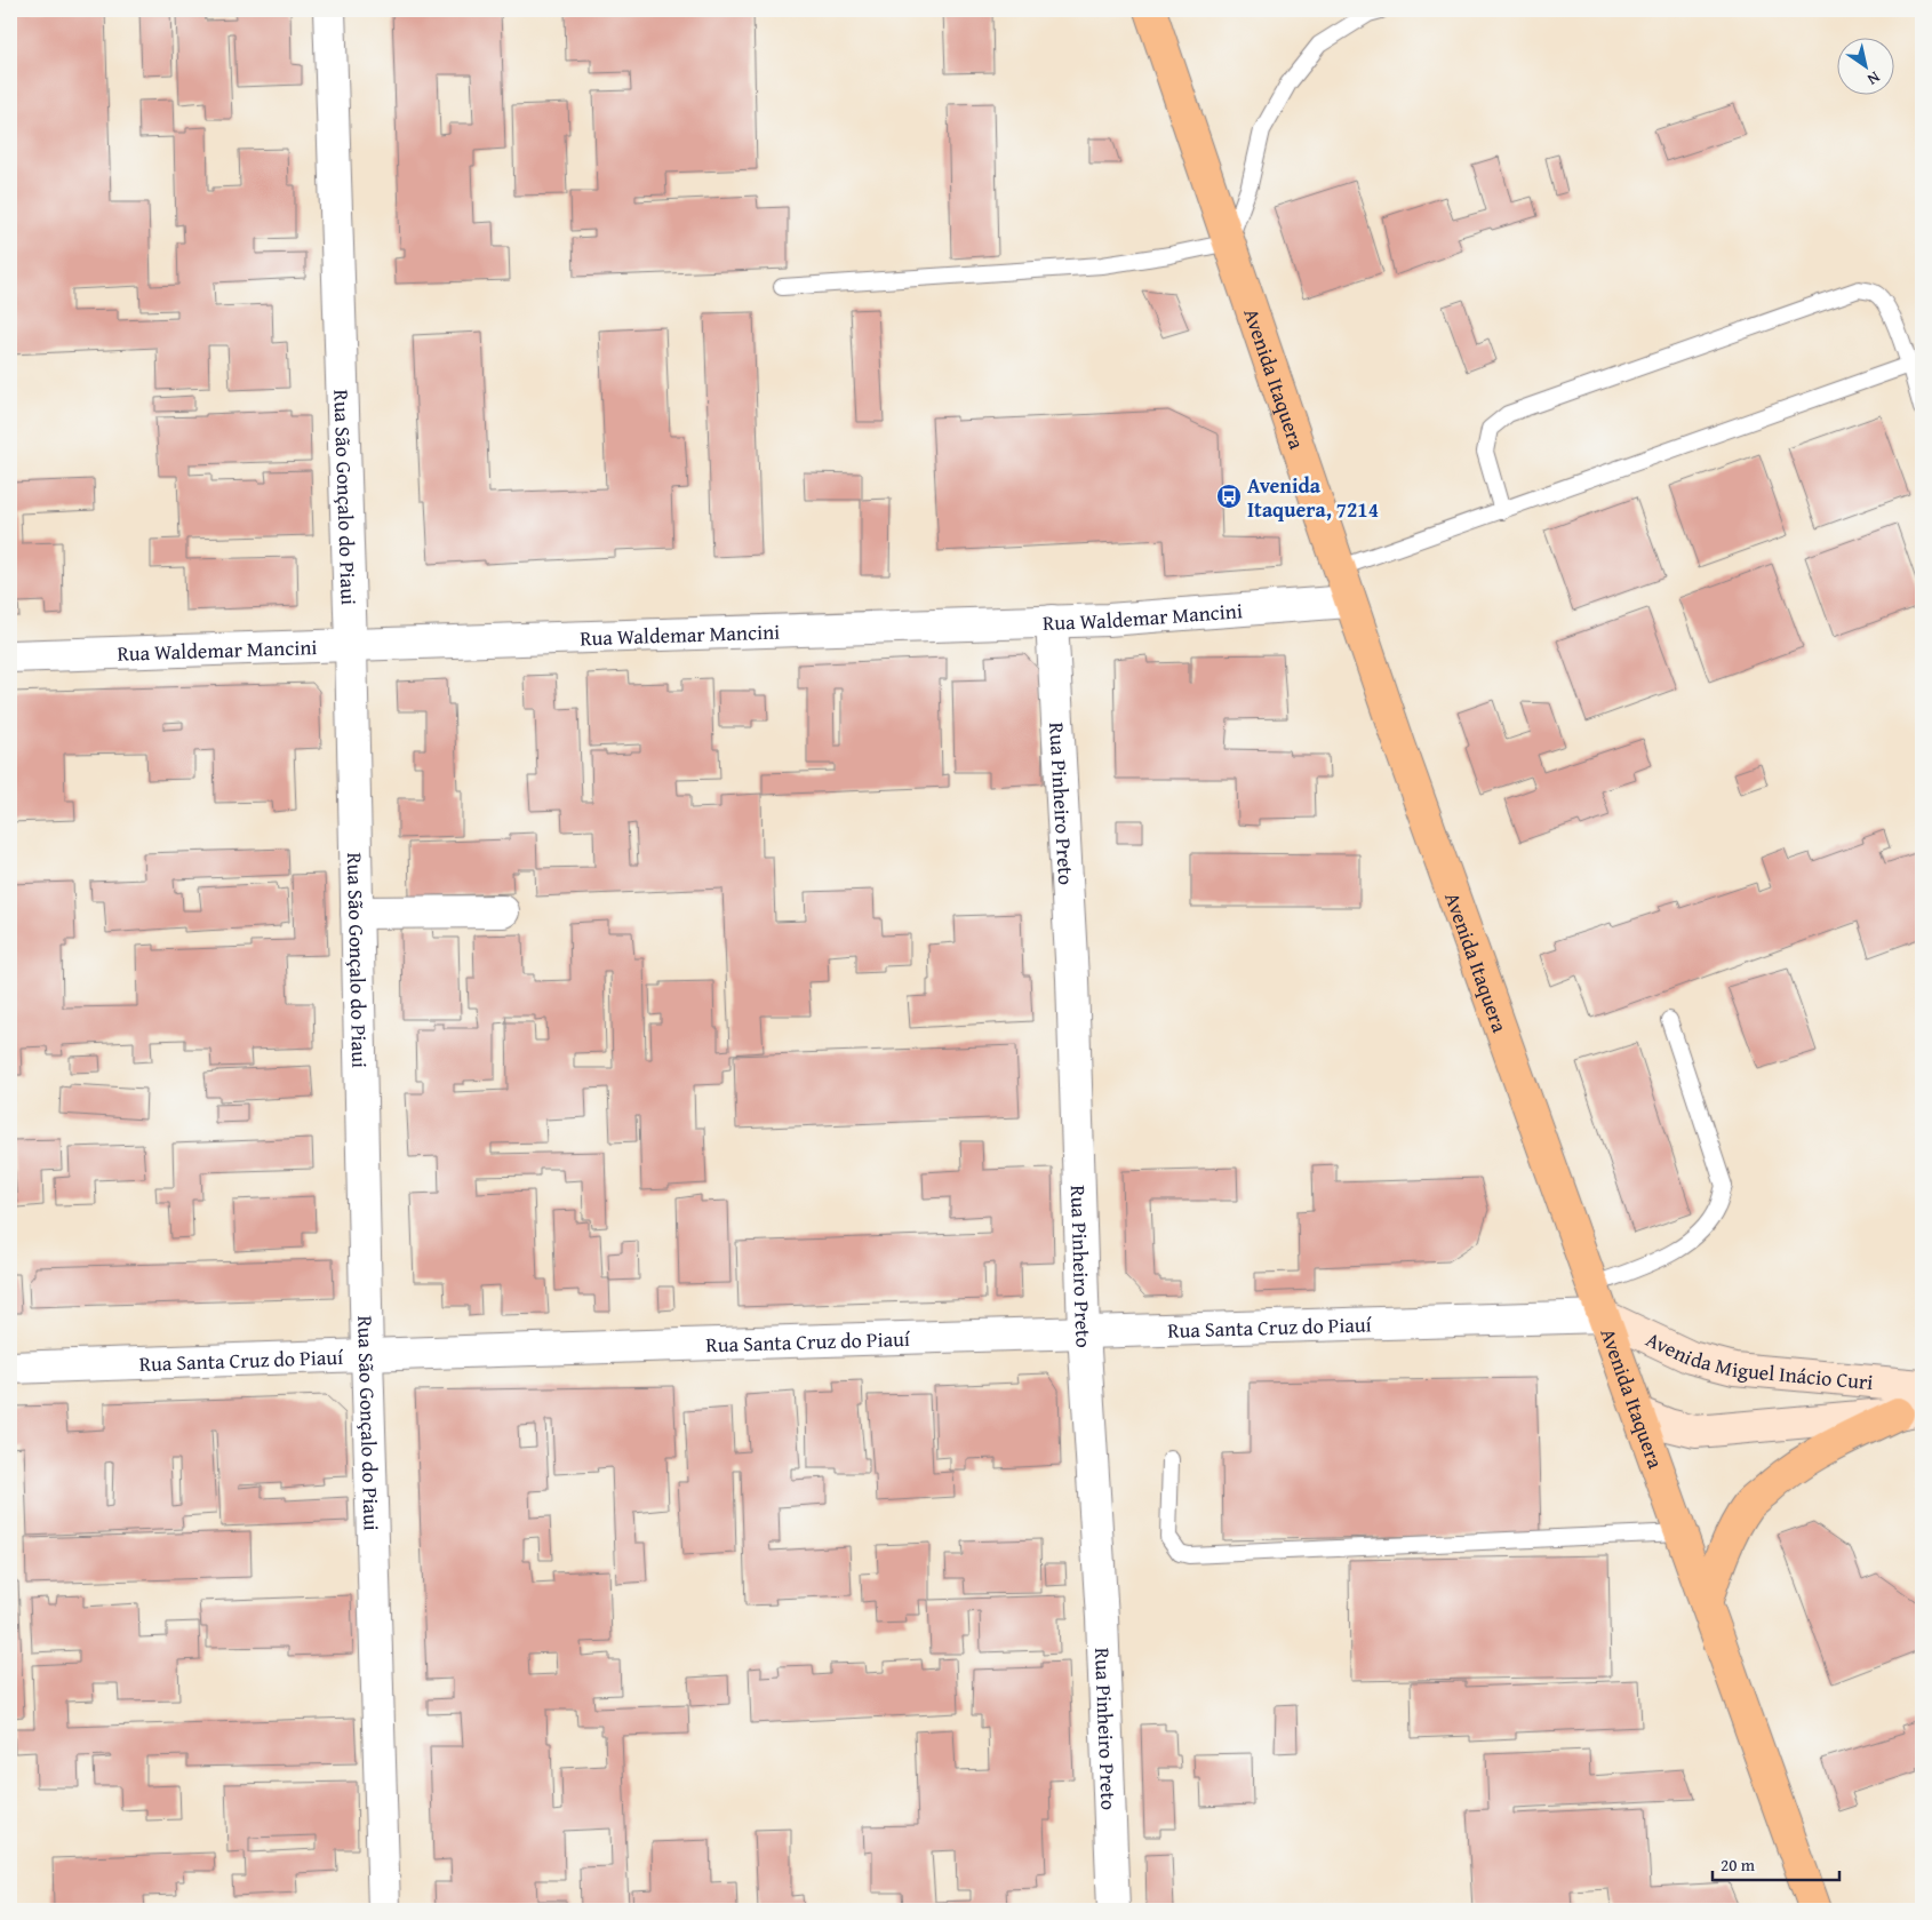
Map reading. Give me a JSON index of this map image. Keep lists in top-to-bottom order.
{
  "streets": {
    "main road": ["Avenida Itaquera"],
    "street": [
      "Rua São Gonçalo do Piaui",
      "Rua Waldemar Mancini",
      "Rua Pinheiro Preto",
      "Rua Santa Cruz do Piauí",
      "Avenida Miguel Inácio Curi"
    ]
  },
  "crossings": [
    ["Avenida Itaquera", "Rua Waldemar Mancini"],
    ["Avenida Itaquera", "Rua Santa Cruz do Piauí"],
    ["Avenida Itaquera", "Avenida Miguel Inácio Curi"],
    ["Rua São Gonçalo do Piaui", "Rua Waldemar Mancini"],
    ["Rua São Gonçalo do Piaui", "Rua Santa Cruz do Piauí"],
    ["Rua Waldemar Mancini", "Rua Pinheiro Preto"],
    ["Rua Pinheiro Preto", "Rua Santa Cruz do Piauí"],
    ["Rua Santa Cruz do Piauí", "Avenida Miguel Inácio Curi"]
  ],
  "places": {
    "bus stop": ["Avenida Itaquera, 7214"]
  },
  "scale_bar": "20 m",
  "north": "bottom right"
}
